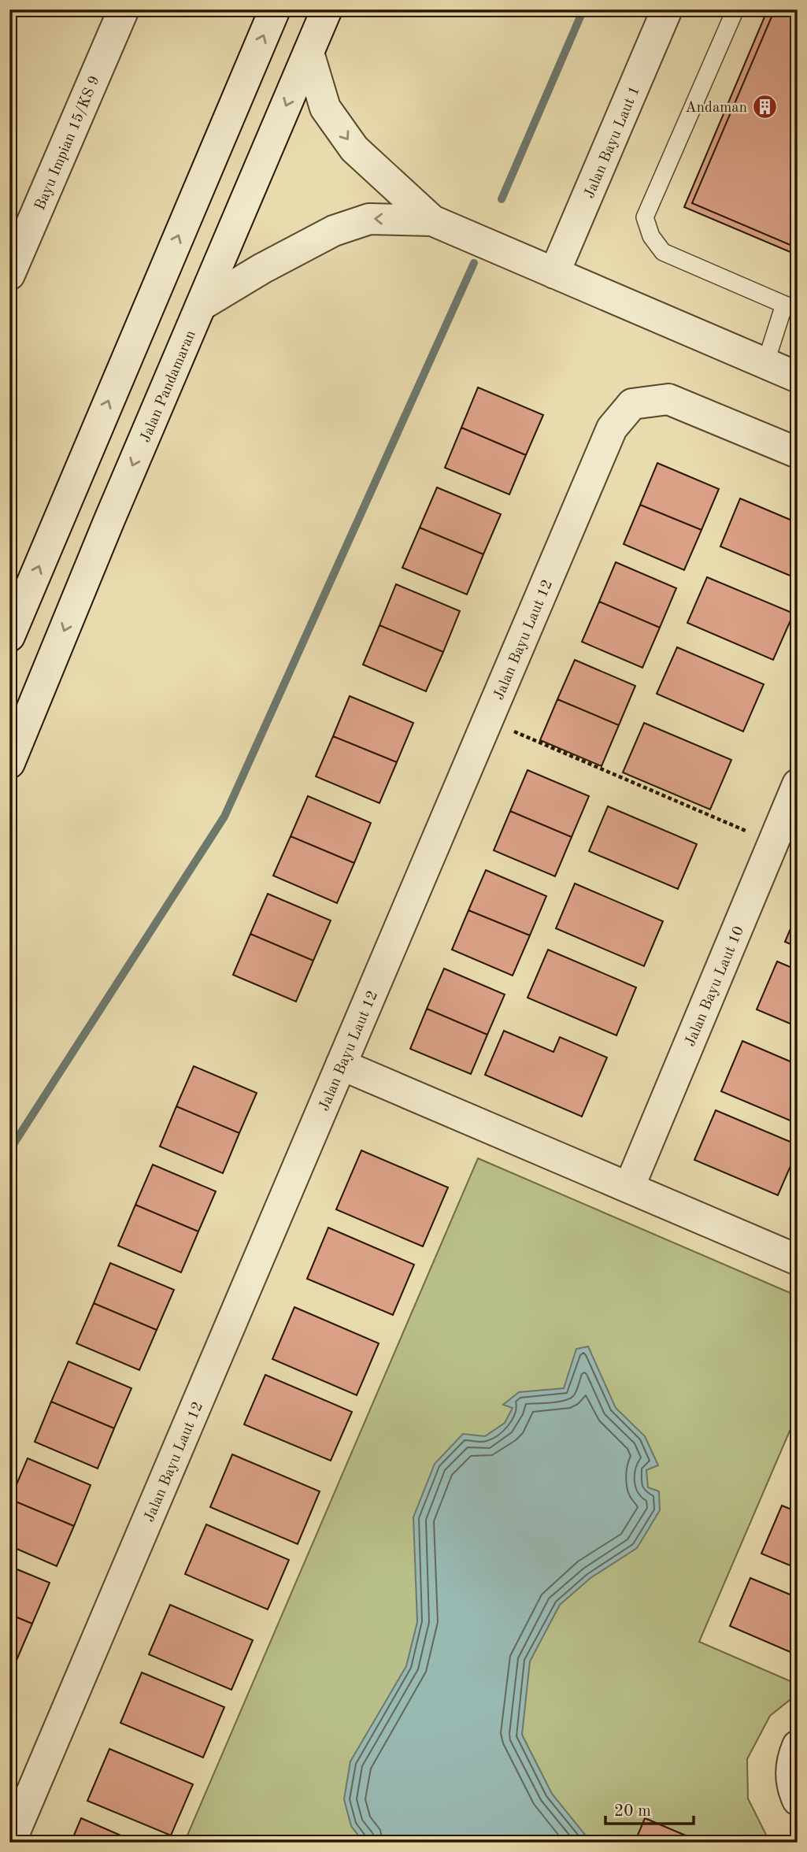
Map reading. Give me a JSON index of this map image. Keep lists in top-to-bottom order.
{
  "streets": {
    "street": [
      "Jalan Bayu Laut 1",
      "Bayu Impian 15/KS 9",
      "Jalan Pandamaran",
      "Jalan Bayu Laut 12",
      "Jalan Bayu Laut 10"
    ]
  },
  "places": {
    "building": ["Andaman"]
  },
  "scale_bar": "20 m"
}
